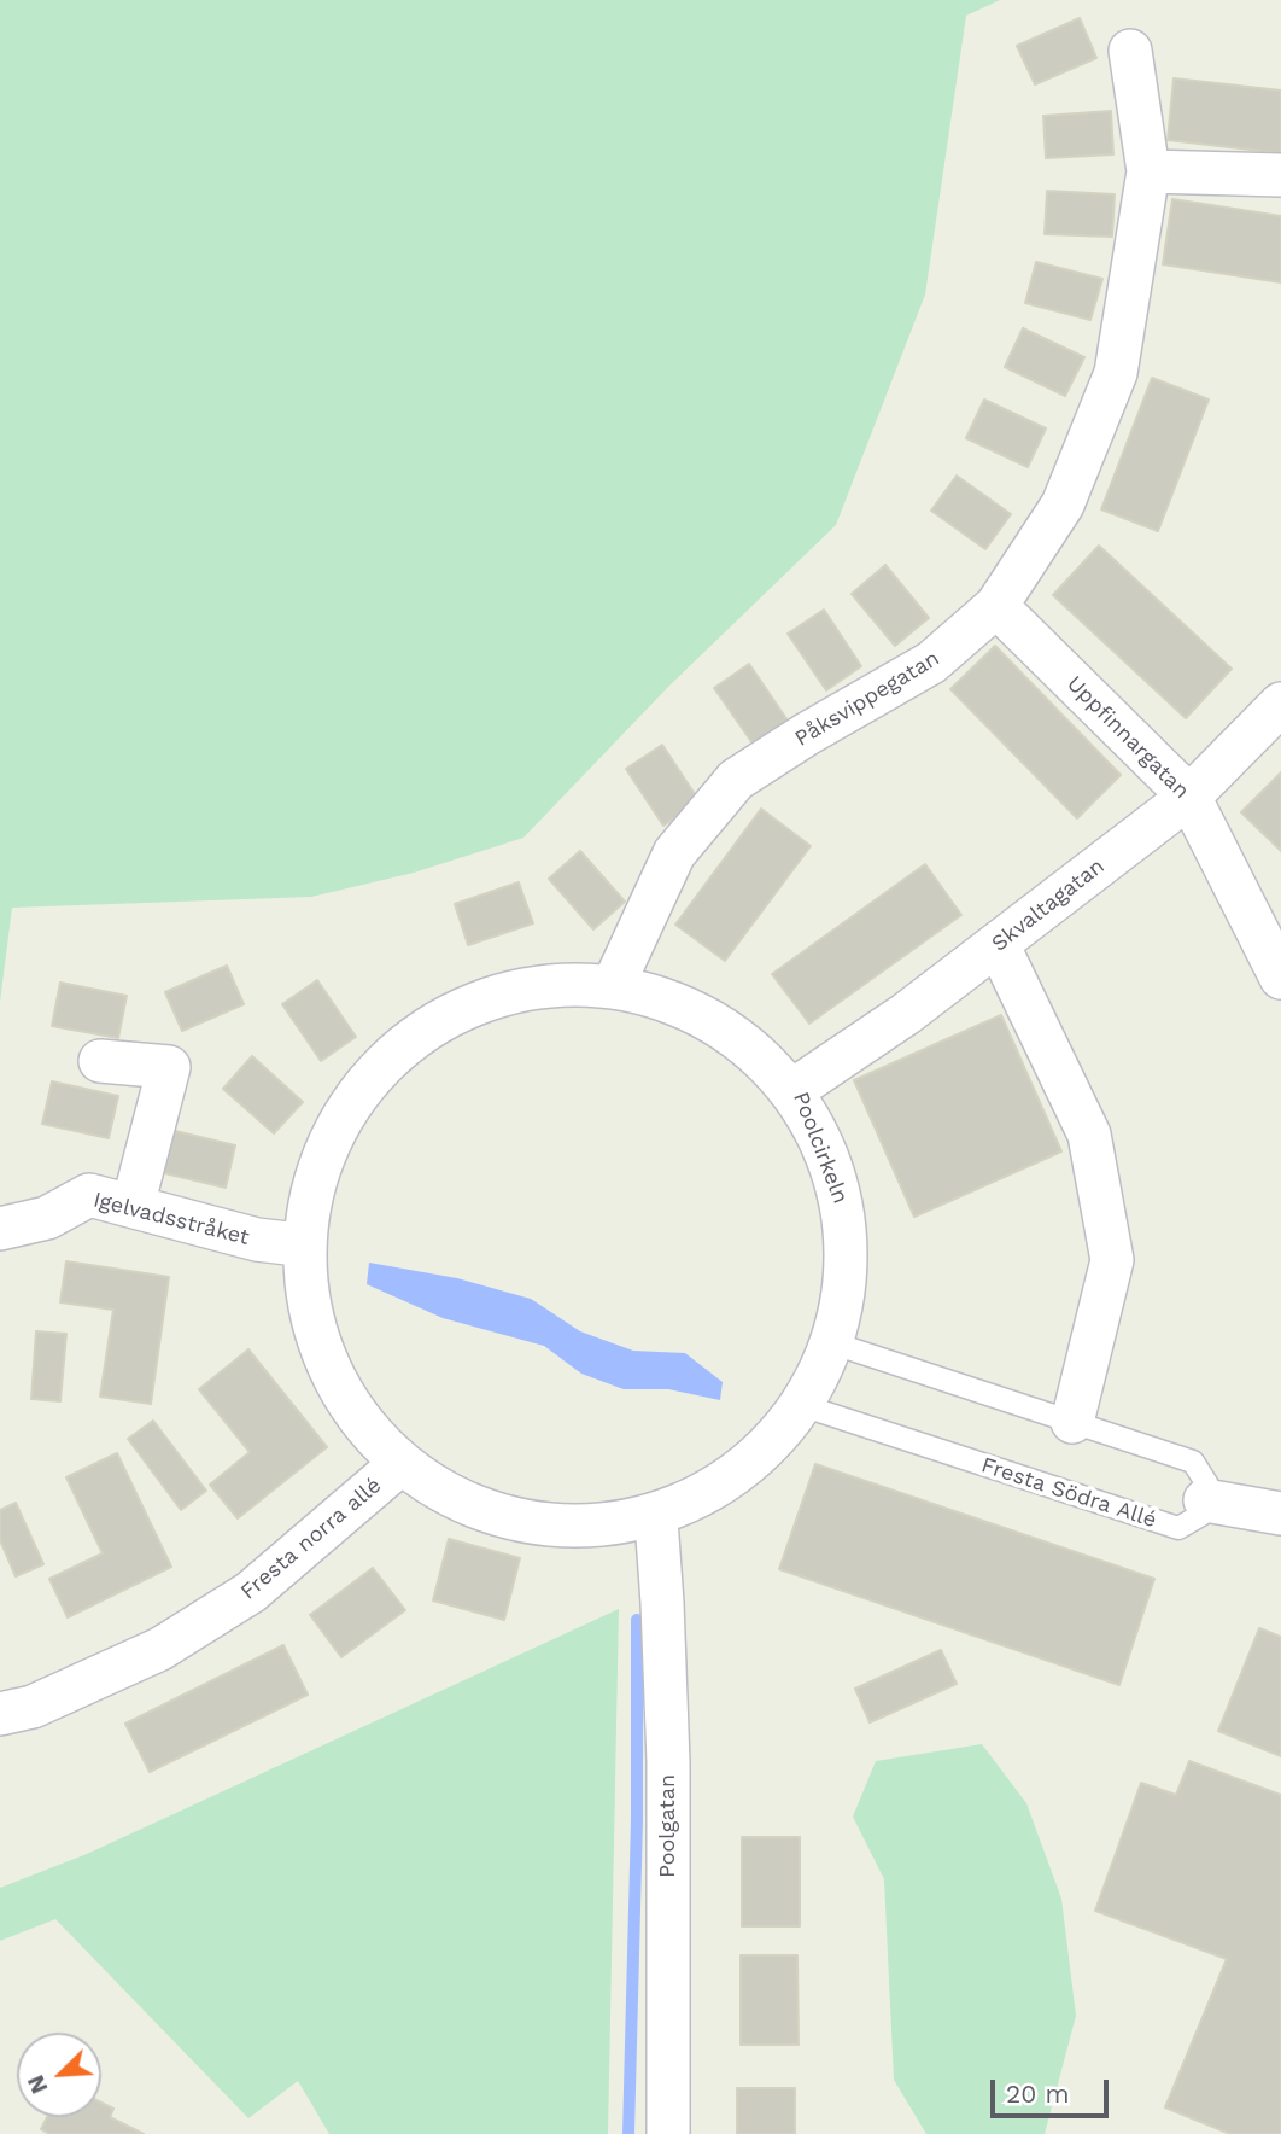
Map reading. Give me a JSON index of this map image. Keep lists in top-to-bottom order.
{
  "streets": {
    "street": [
      "Påksvippegatan",
      "Uppfinnargatan",
      "Skvaltagatan",
      "Poolcirkeln",
      "Igelvadsstråket",
      "Fresta norra allé",
      "Poolgatan"
    ],
    "lane": ["Fresta Södra Allé"]
  },
  "crossings": [
    ["Påksvippegatan", "Uppfinnargatan"],
    ["Påksvippegatan", "Poolcirkeln"],
    ["Uppfinnargatan", "Skvaltagatan"],
    ["Skvaltagatan", "Poolcirkeln"],
    ["Poolcirkeln", "Igelvadsstråket"],
    ["Poolcirkeln", "Fresta Södra Allé"],
    ["Poolcirkeln", "Fresta norra allé"],
    ["Poolcirkeln", "Poolgatan"]
  ],
  "scale_bar": "20 m",
  "north": "bottom left"
}
